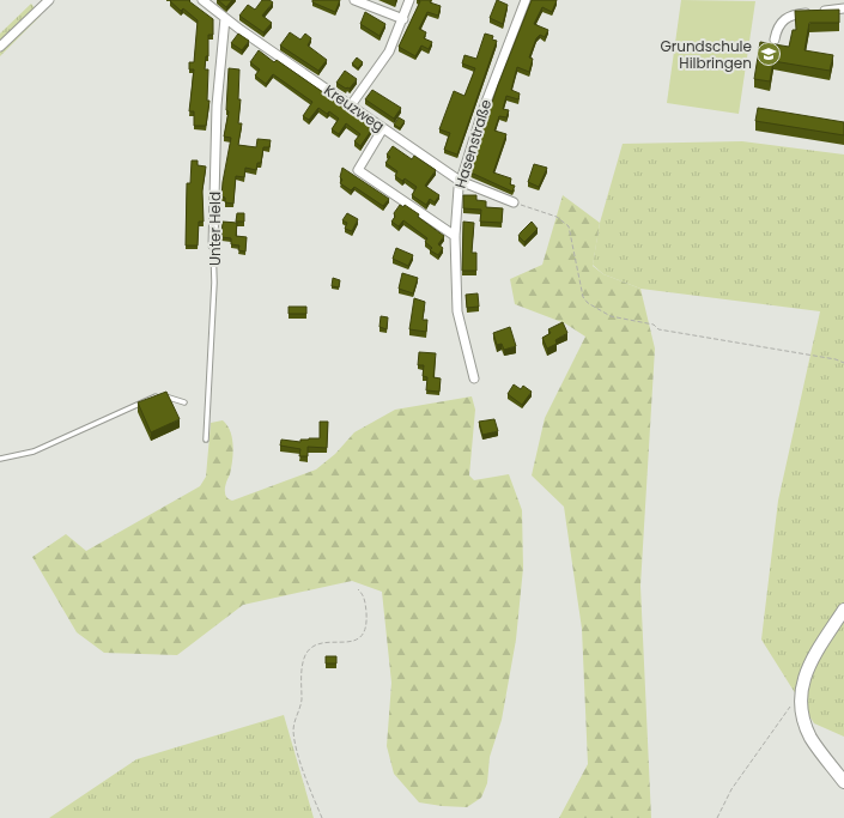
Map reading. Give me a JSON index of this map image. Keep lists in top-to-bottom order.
{
  "streets": {
    "street": ["Kreuzweg", "Hasenstraße", "Unter Held"]
  },
  "crossings": [
    ["Kreuzweg", "Hasenstraße"],
    ["Kreuzweg", "Unter Held"]
  ],
  "places": {
    "school or university": ["Grundschule Hilbringen"]
  }
}
